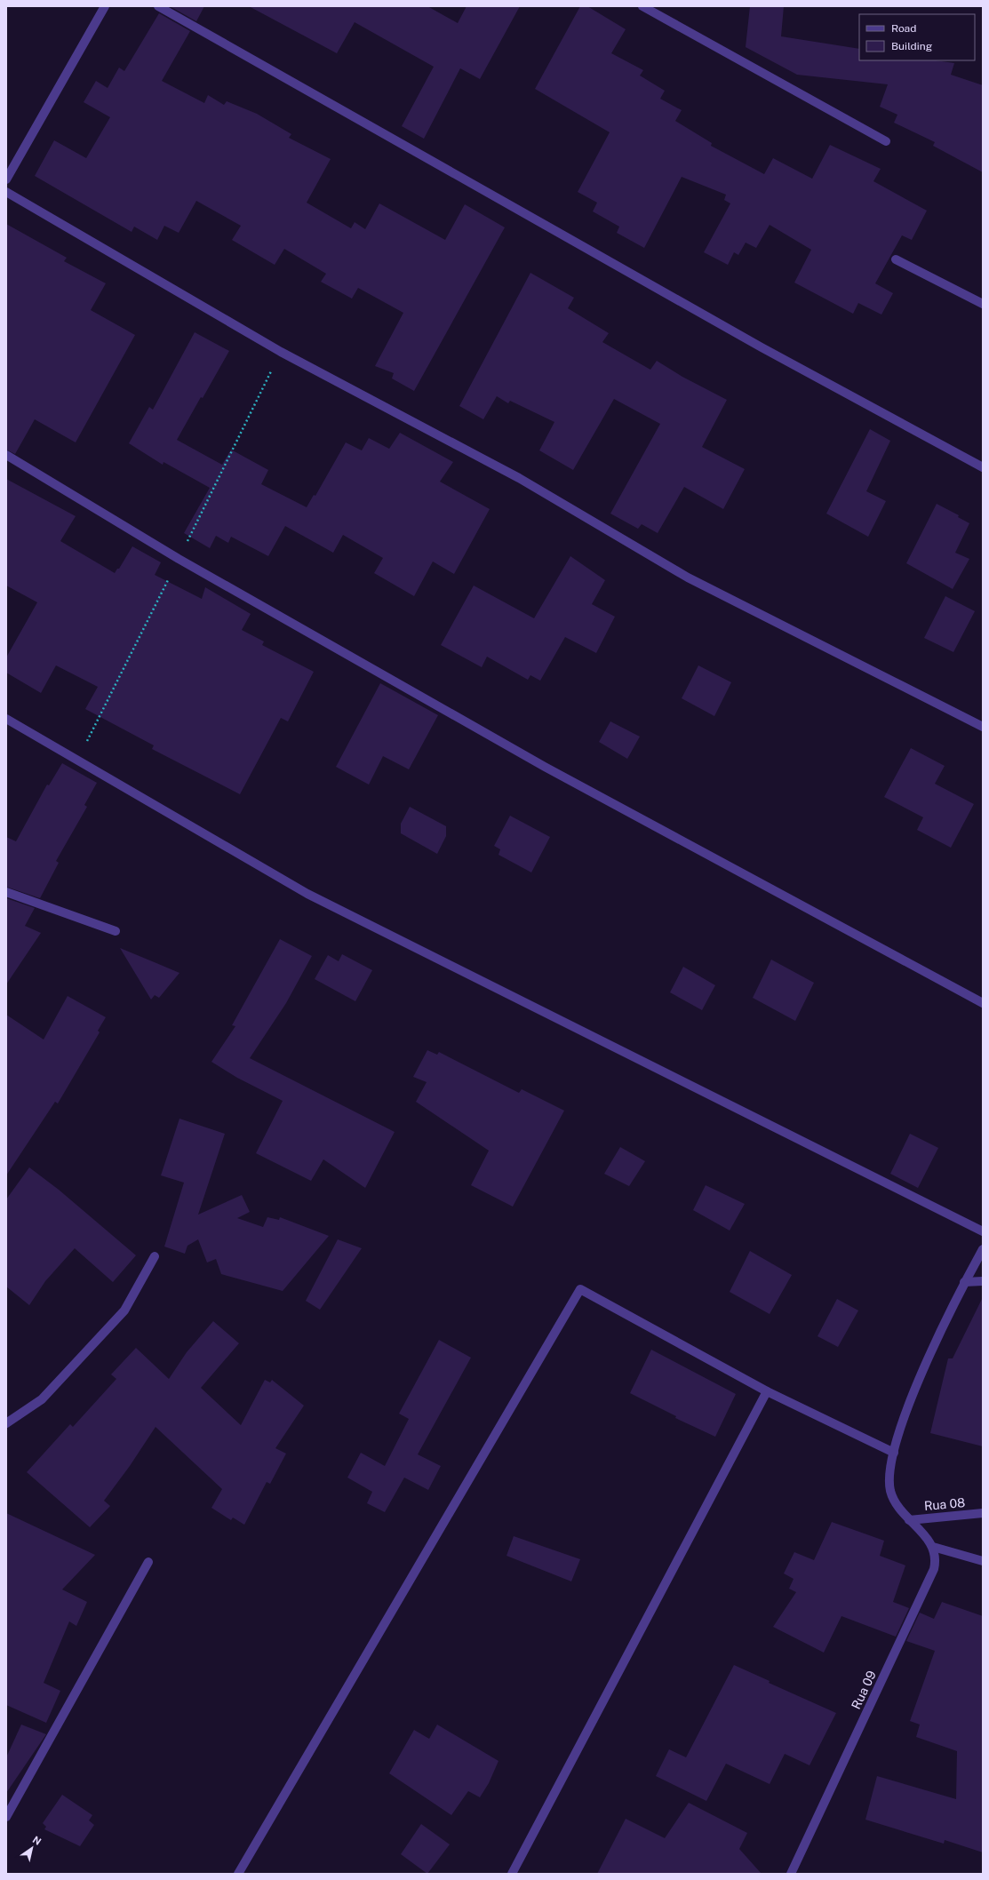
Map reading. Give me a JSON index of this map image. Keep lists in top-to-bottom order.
{
  "streets": {
    "street": ["Rua 08", "Rua 09"]
  },
  "legend": ["Road", "Building"],
  "north": "top right"
}
